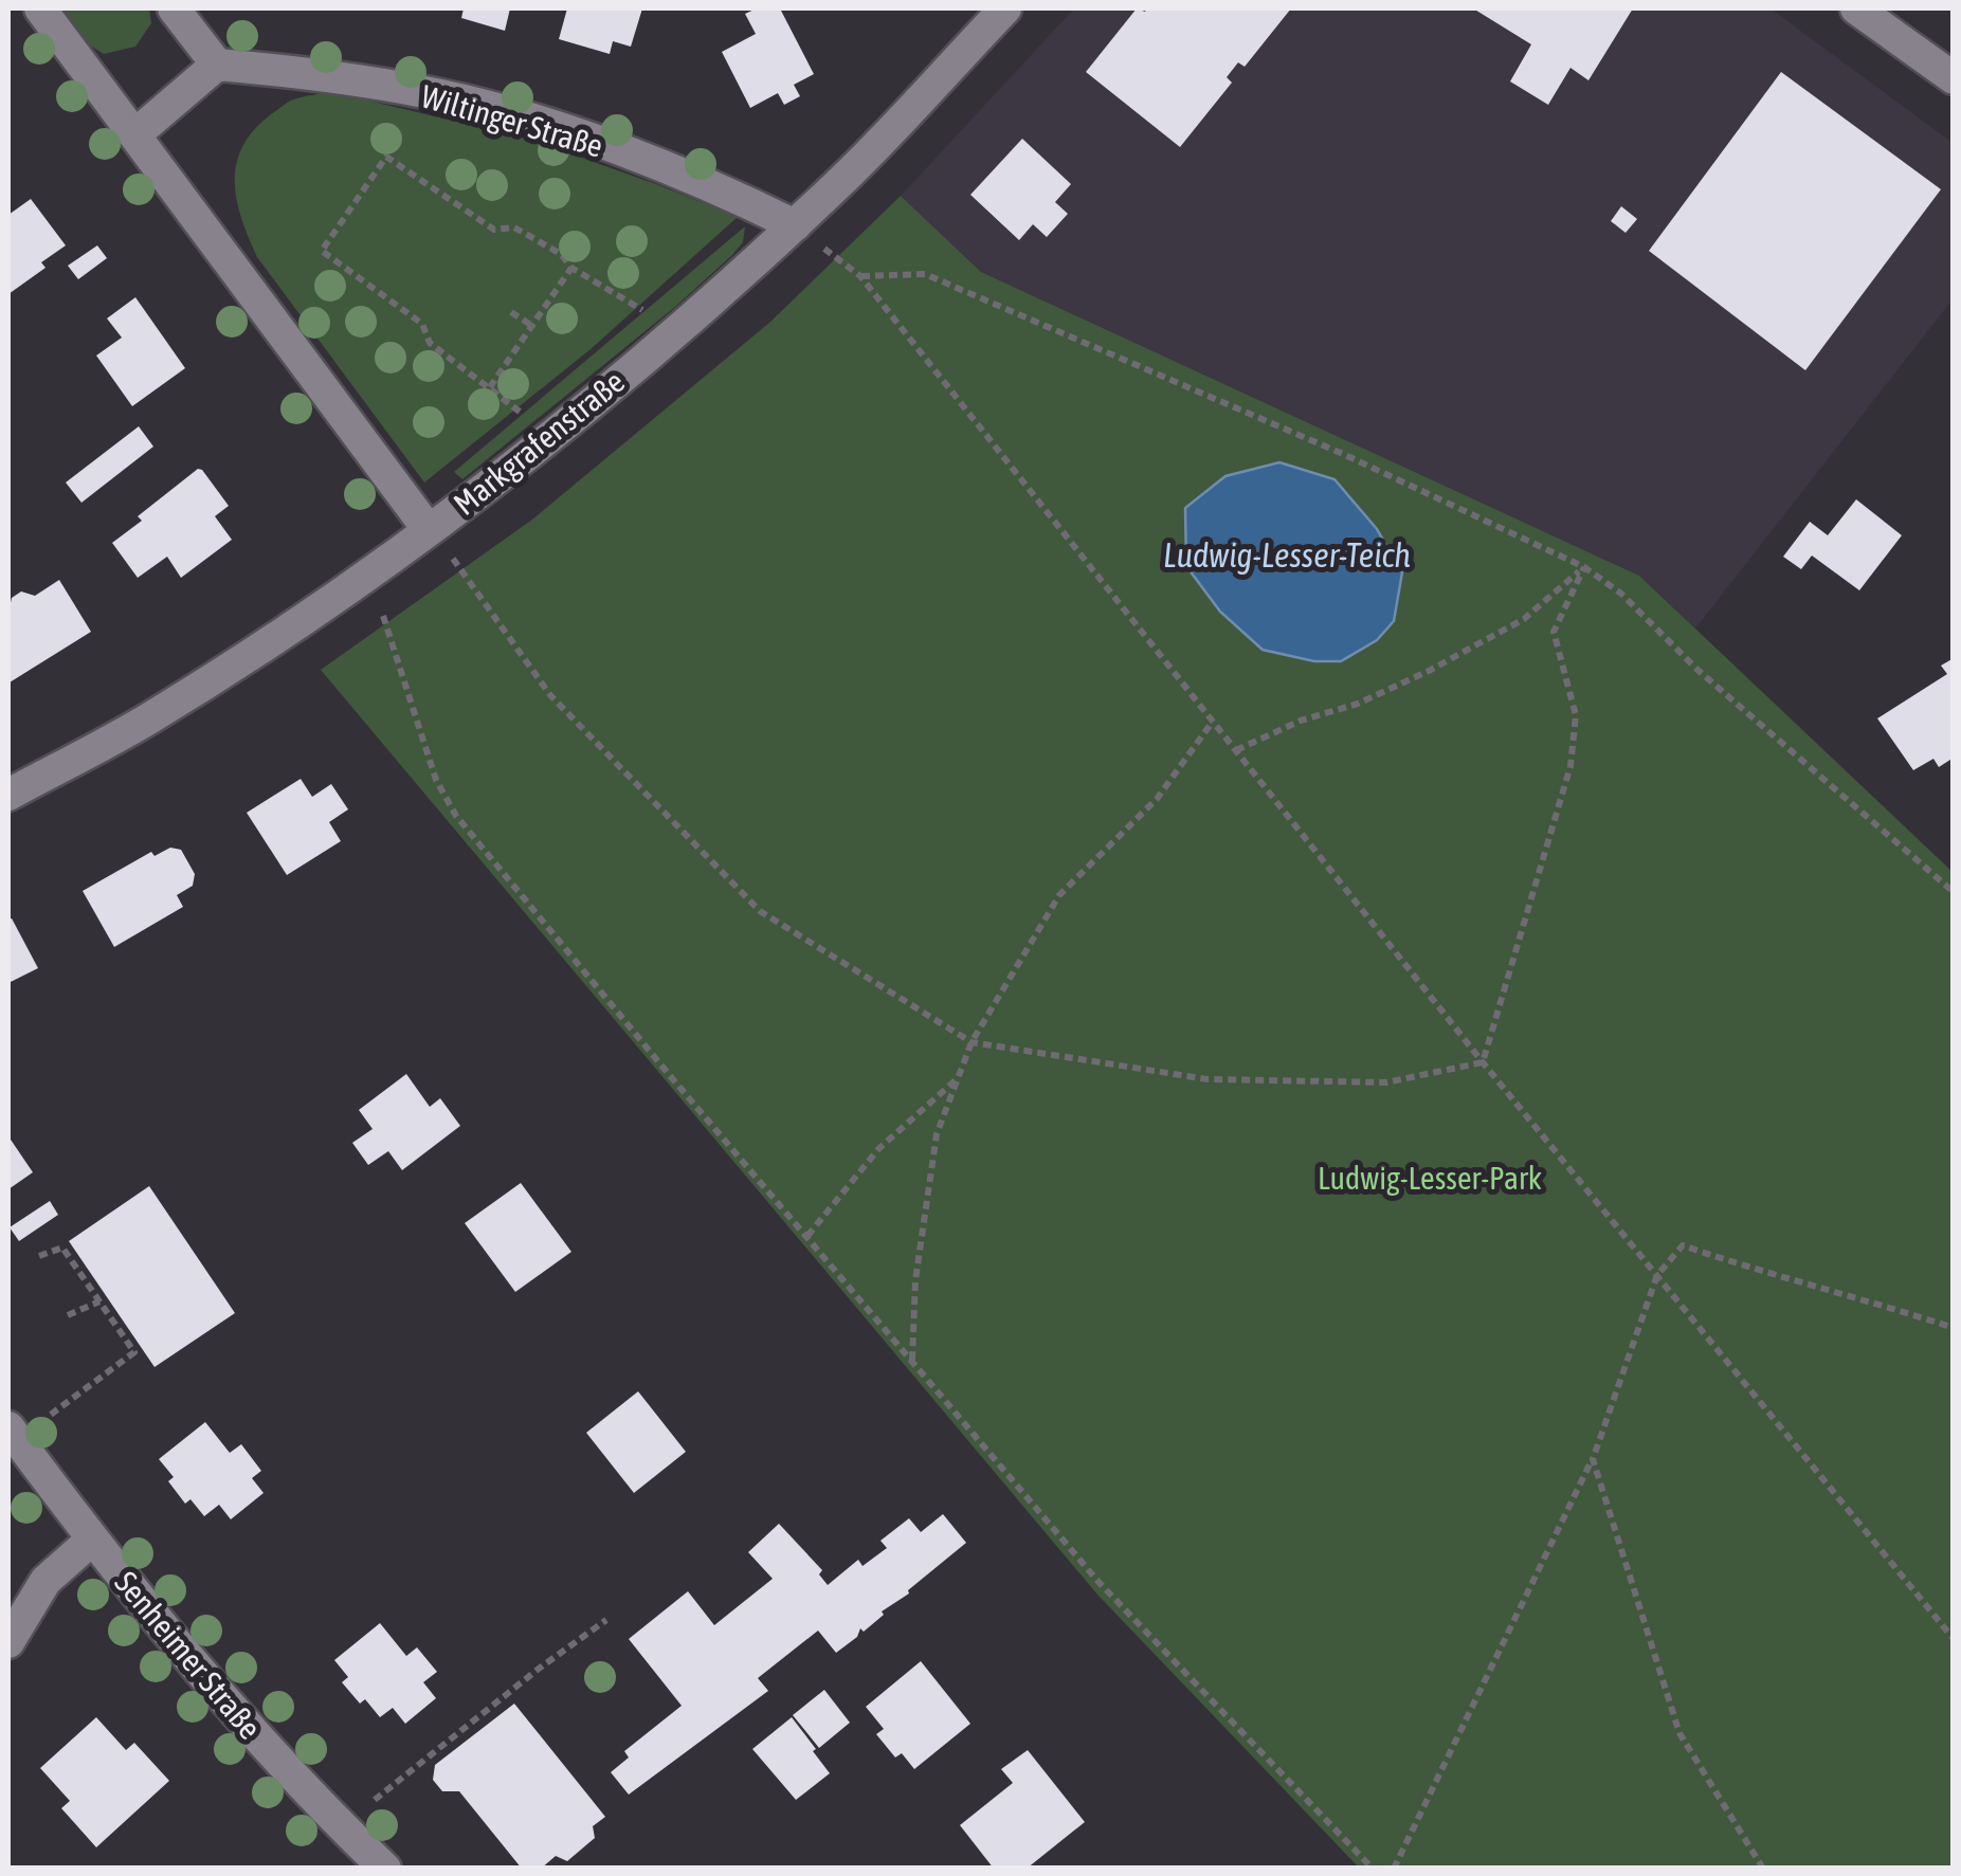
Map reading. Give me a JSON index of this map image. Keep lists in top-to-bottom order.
{
  "streets": {
    "street": ["Wiltinger Straße", "Markgrafenstraße", "Senheimer Straße"]
  },
  "crossings": [
    ["Wiltinger Straße", "Markgrafenstraße"]
  ],
  "water": ["Ludwig-Lesser-Teich"],
  "parks": ["Ludwig-Lesser-Park"]
}
